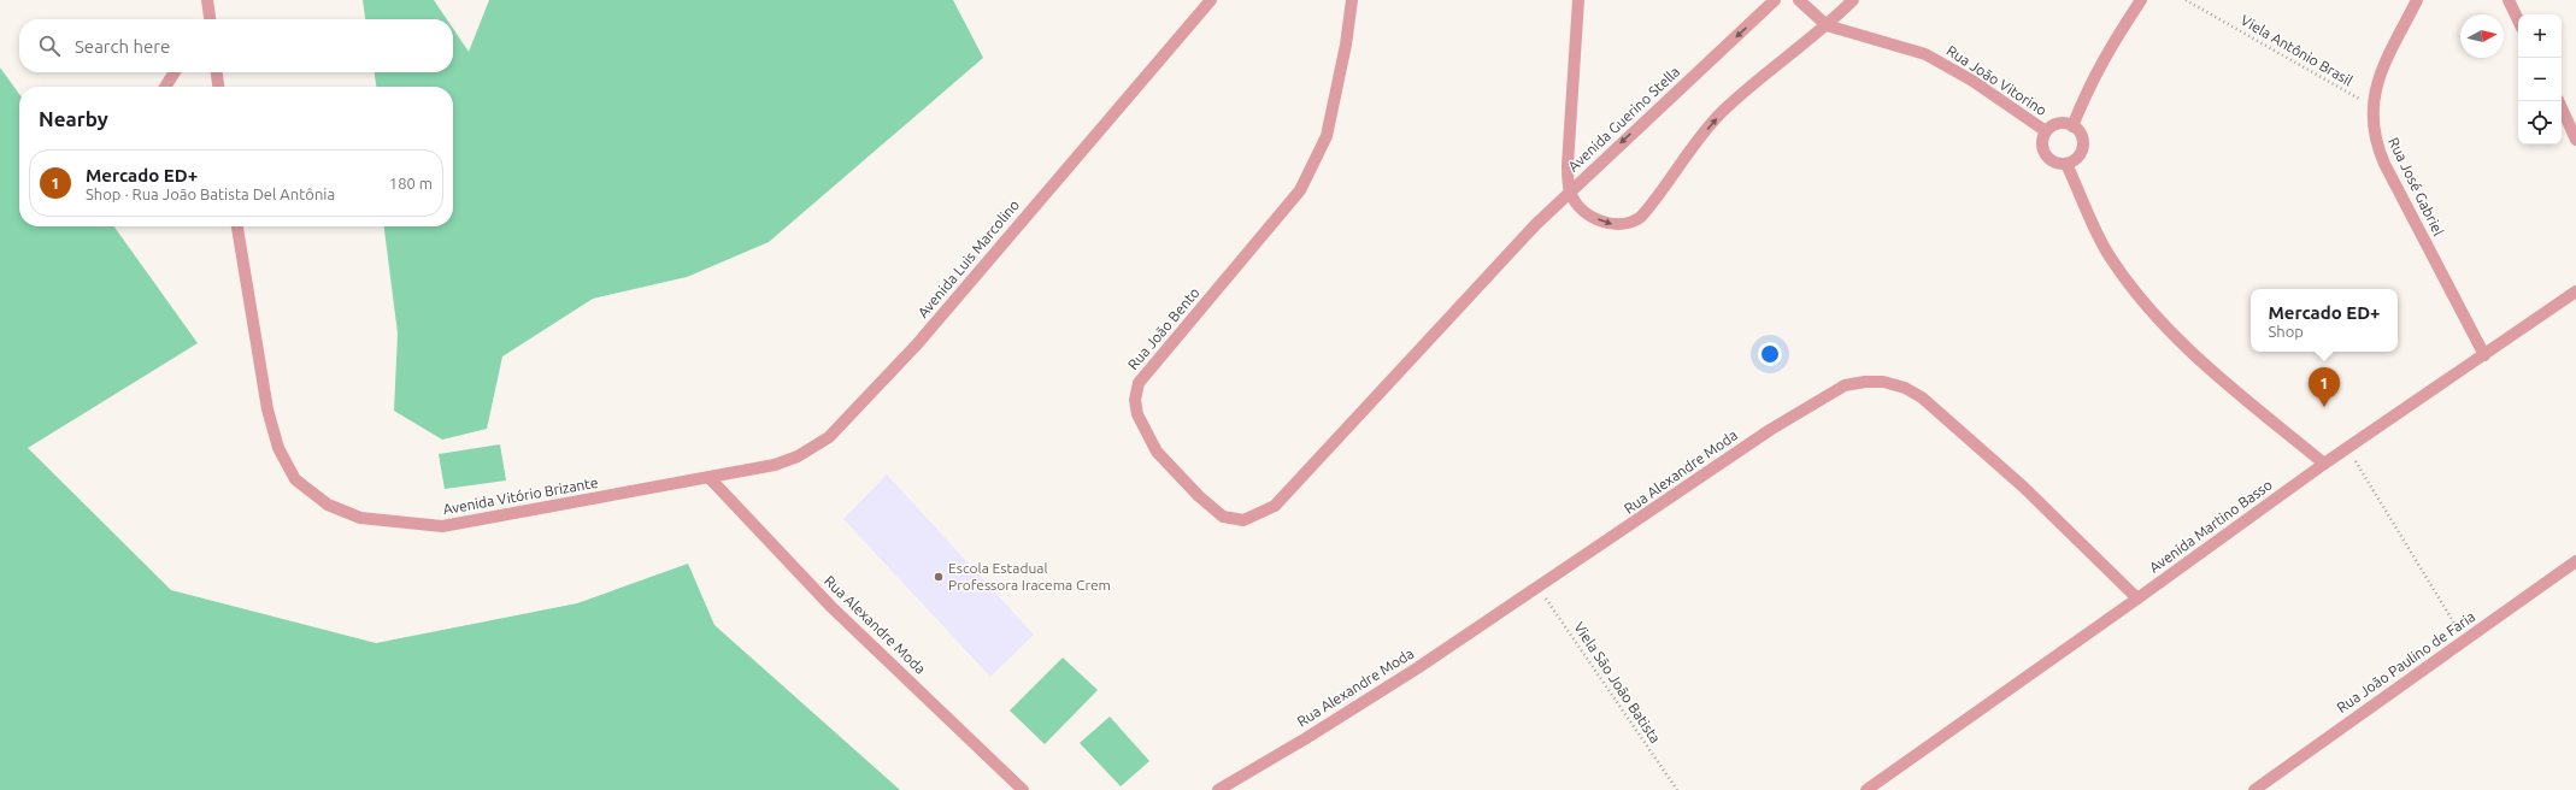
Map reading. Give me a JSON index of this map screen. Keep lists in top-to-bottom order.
{
  "streets": {
    "street": [
      "Rua João Vitorino",
      "Avenida Guerino Stella",
      "Rua José Gabriel",
      "Avenida Luis Marcolino",
      "Rua João Bento",
      "Rua Alexandre Moda",
      "Avenida Vitório Brizante",
      "Avenida Martino Basso",
      "Rua João Paulino de Faria"
    ],
    "path": ["Viela Antônio Brasil", "Viela São João Batista"]
  },
  "crossings": [
    ["Viela Antônio Brasil", "Rua José Gabriel"],
    ["Rua João Vitorino", "Avenida Guerino Stella"],
    ["Avenida Guerino Stella", "Rua João Bento"],
    ["Rua José Gabriel", "Avenida Martino Basso"],
    ["Avenida Luis Marcolino", "Rua Alexandre Moda"],
    ["Avenida Luis Marcolino", "Avenida Vitório Brizante"],
    ["Rua Alexandre Moda", "Avenida Vitório Brizante"],
    ["Rua Alexandre Moda", "Avenida Martino Basso"],
    ["Rua Alexandre Moda", "Viela São João Batista"]
  ],
  "places": ["Escola Estadual Professora Iracema Crem"],
  "north": "right",
  "page": {
    "map_buttons": ["+", "−"],
    "search": "Search here",
    "heading": "Nearby",
    "list": [
      {
        "mark": "1",
        "name": "Mercado ED+",
        "note": "Shop · Rua João Batista Del Antônia",
        "value": "180 m"
      }
    ],
    "popup": ["Mercado ED+", "Shop"],
    "pins": "1"
  }
}
